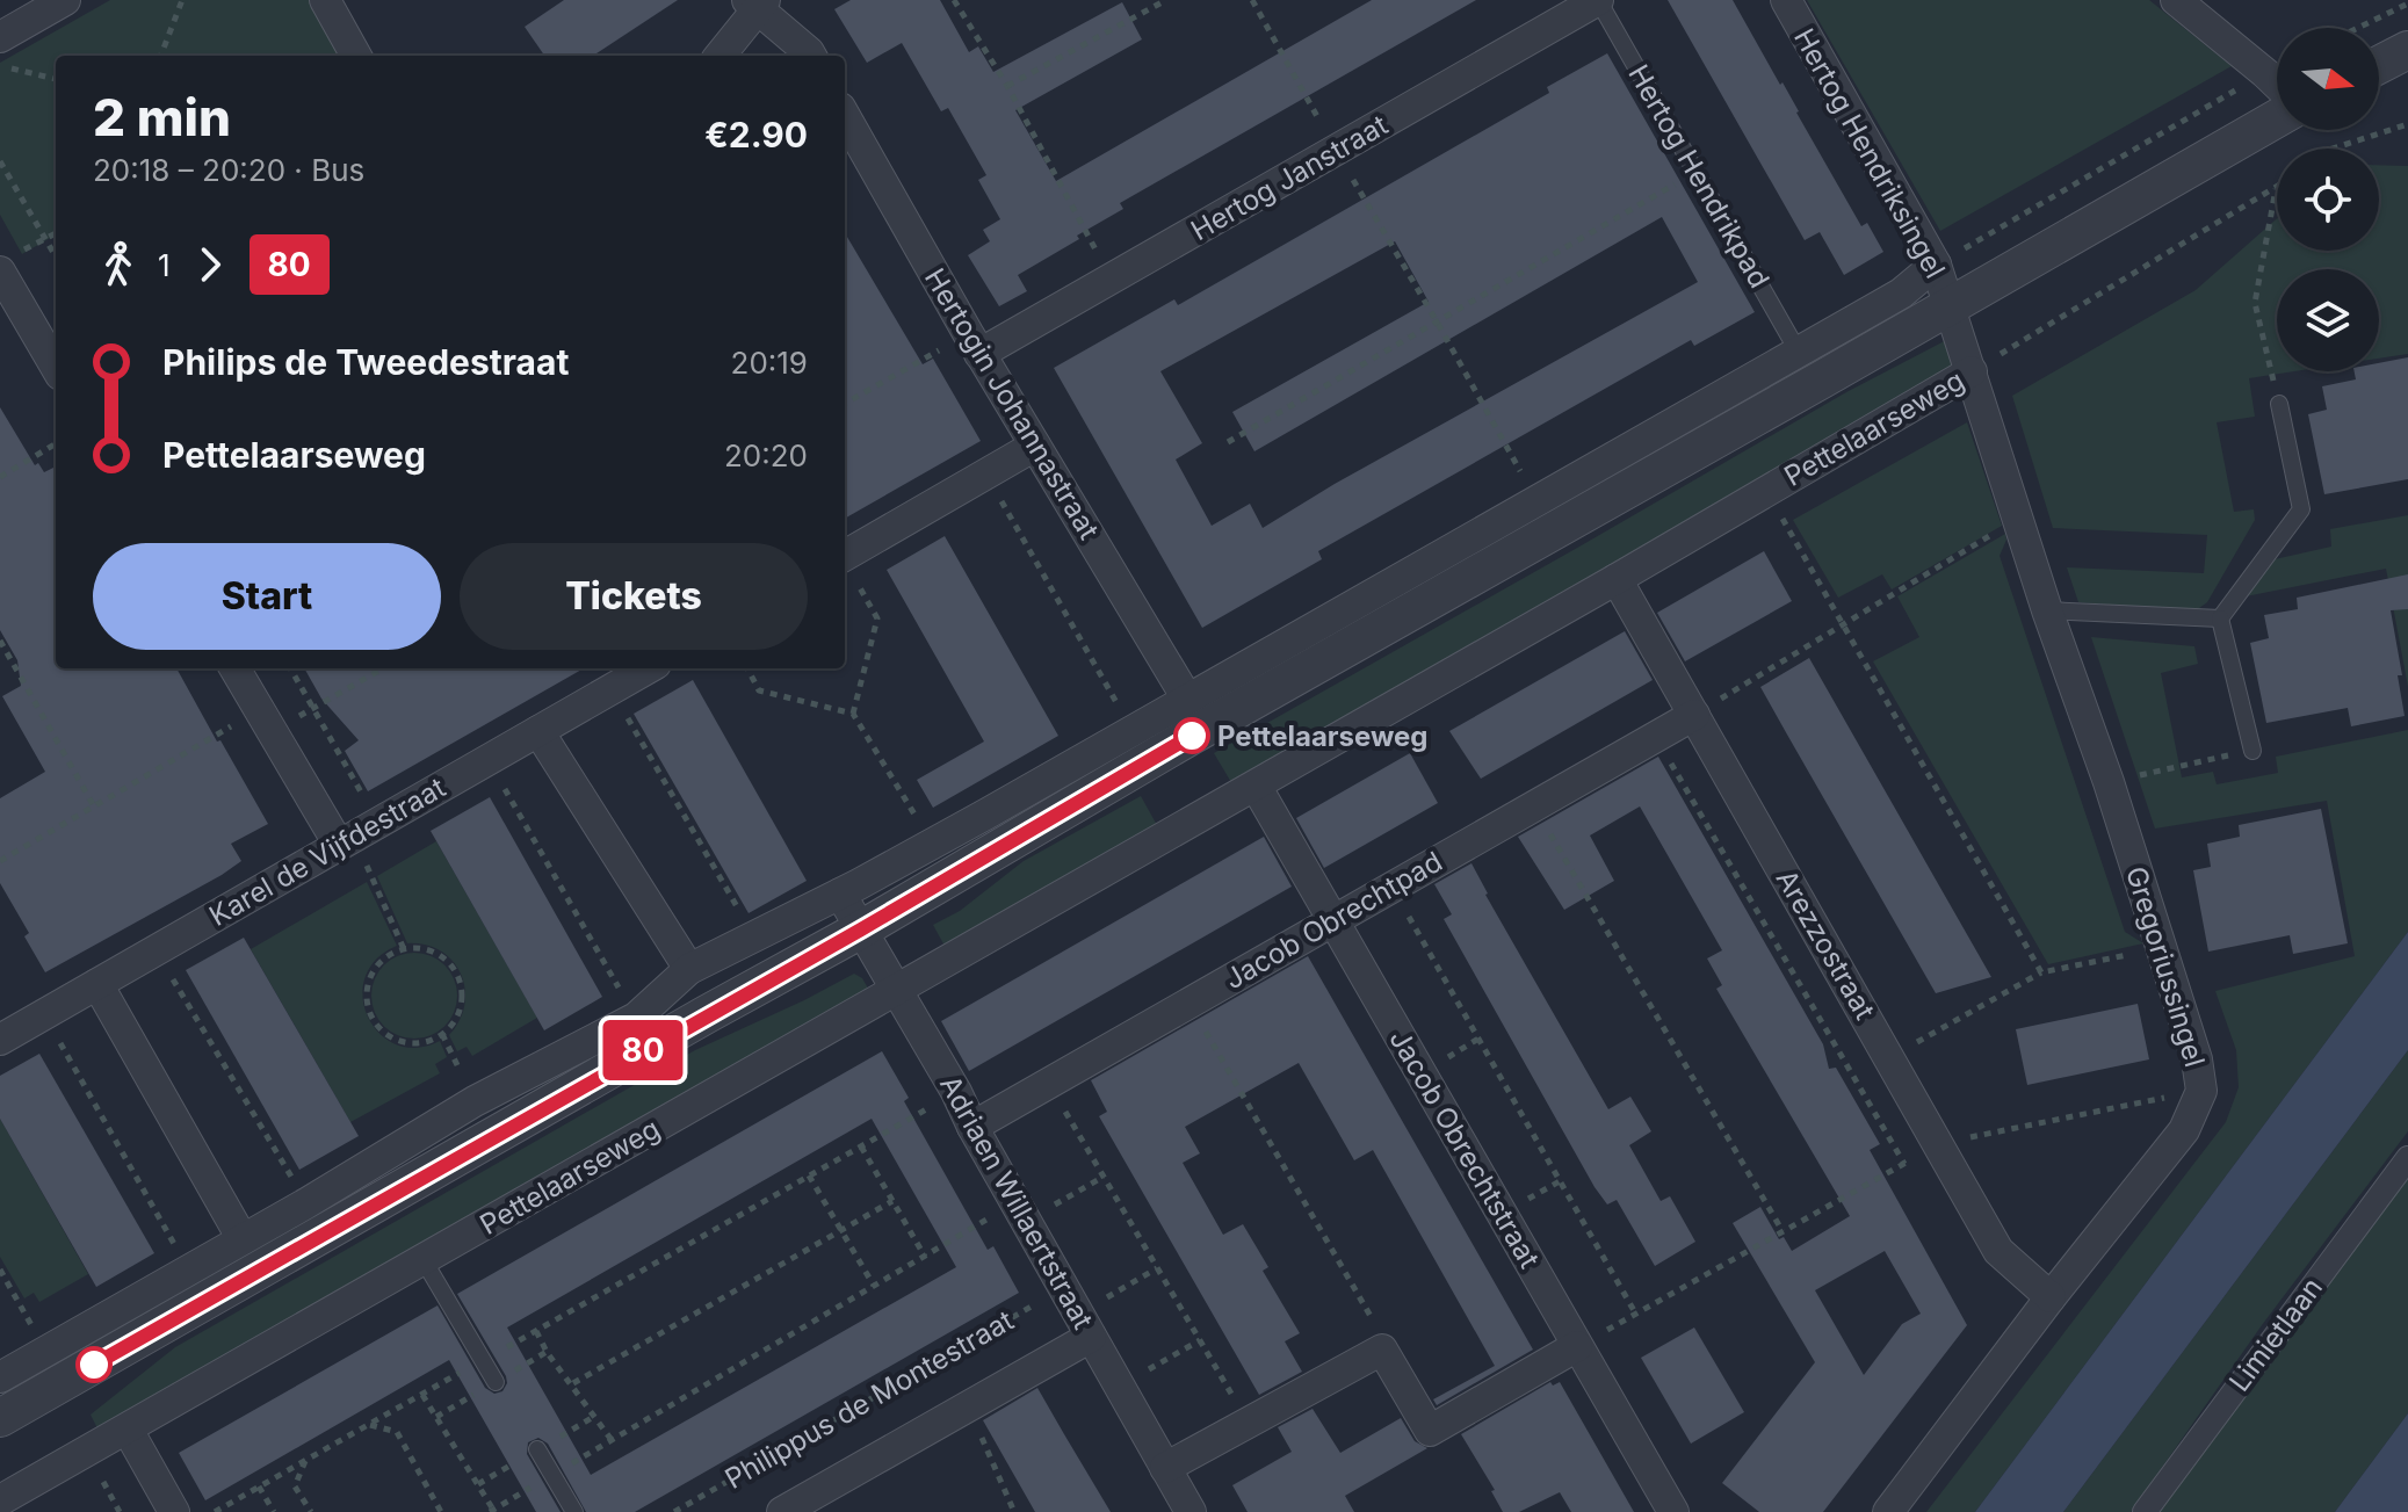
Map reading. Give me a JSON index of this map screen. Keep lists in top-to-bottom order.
{
  "streets": {
    "street": [
      "Hertog Hendriksingel",
      "Hertog Janstraat",
      "Hertogin Johannastraat",
      "Pettelaarseweg",
      "Karel de Vijfdestraat",
      "Jacob Obrechtpad",
      "Arezzostraat",
      "Gregoriussingel",
      "Jacob Obrechtstraat",
      "Adriaen Willaertstraat",
      "Limietlaan",
      "Philippus de Montestraat"
    ],
    "lane": ["Hertog Hendrikpad"]
  },
  "crossings": [
    ["Hertog Hendriksingel", "Gregoriussingel"],
    ["Hertog Hendrikpad", "Hertog Janstraat"],
    ["Hertog Janstraat", "Hertogin Johannastraat"],
    ["Pettelaarseweg", "Arezzostraat"],
    ["Pettelaarseweg", "Gregoriussingel"],
    ["Pettelaarseweg", "Jacob Obrechtstraat"],
    ["Pettelaarseweg", "Adriaen Willaertstraat"],
    ["Jacob Obrechtpad", "Arezzostraat"],
    ["Jacob Obrechtpad", "Jacob Obrechtstraat"],
    ["Jacob Obrechtpad", "Adriaen Willaertstraat"],
    ["Arezzostraat", "Gregoriussingel"],
    ["Adriaen Willaertstraat", "Philippus de Montestraat"]
  ],
  "places": ["Pettelaarseweg"],
  "lines": ["bus line 80"],
  "north": "right",
  "page": {
    "on_map": "80",
    "heading": ["2 min", "20:18 – 20:20 · Bus", "€2.90"],
    "legs": ["1", "80"],
    "list": [
      {
        "name": "Philips de Tweedestraat",
        "value": "20:19"
      },
      {
        "name": "Pettelaarseweg",
        "value": "20:20"
      }
    ],
    "buttons": ["Start", "Tickets"]
  }
}
